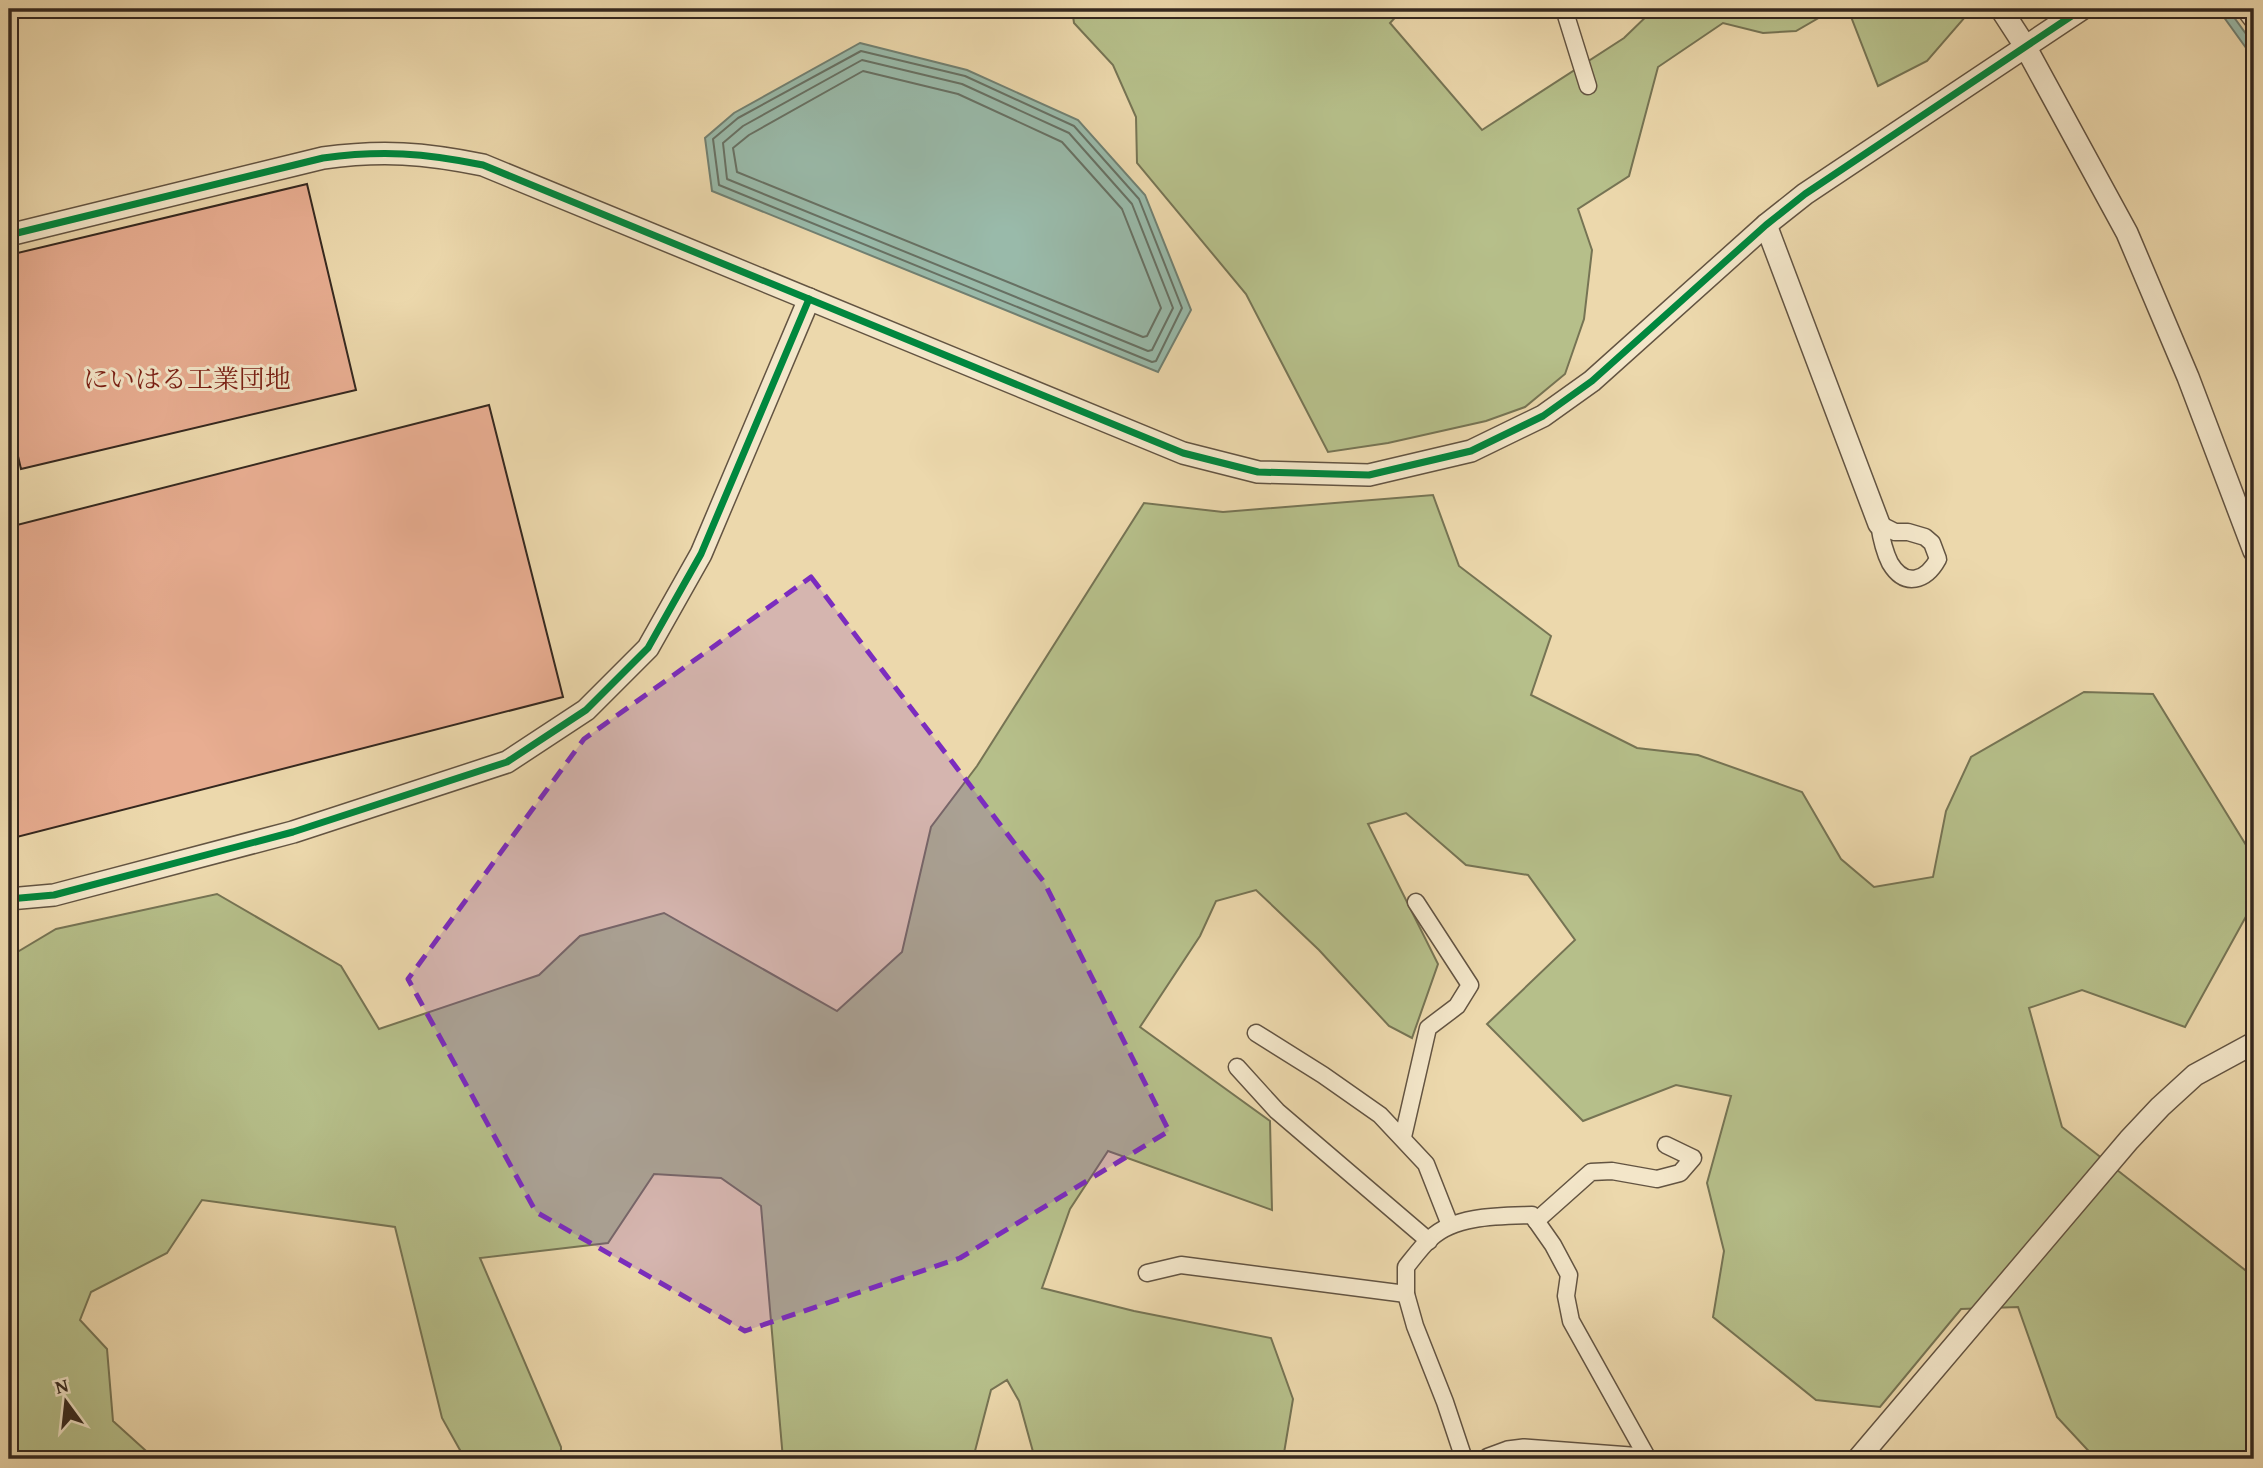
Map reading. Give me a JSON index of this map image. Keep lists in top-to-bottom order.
{
  "districts": ["にいはる工業団地"],
  "north": "top"
}
